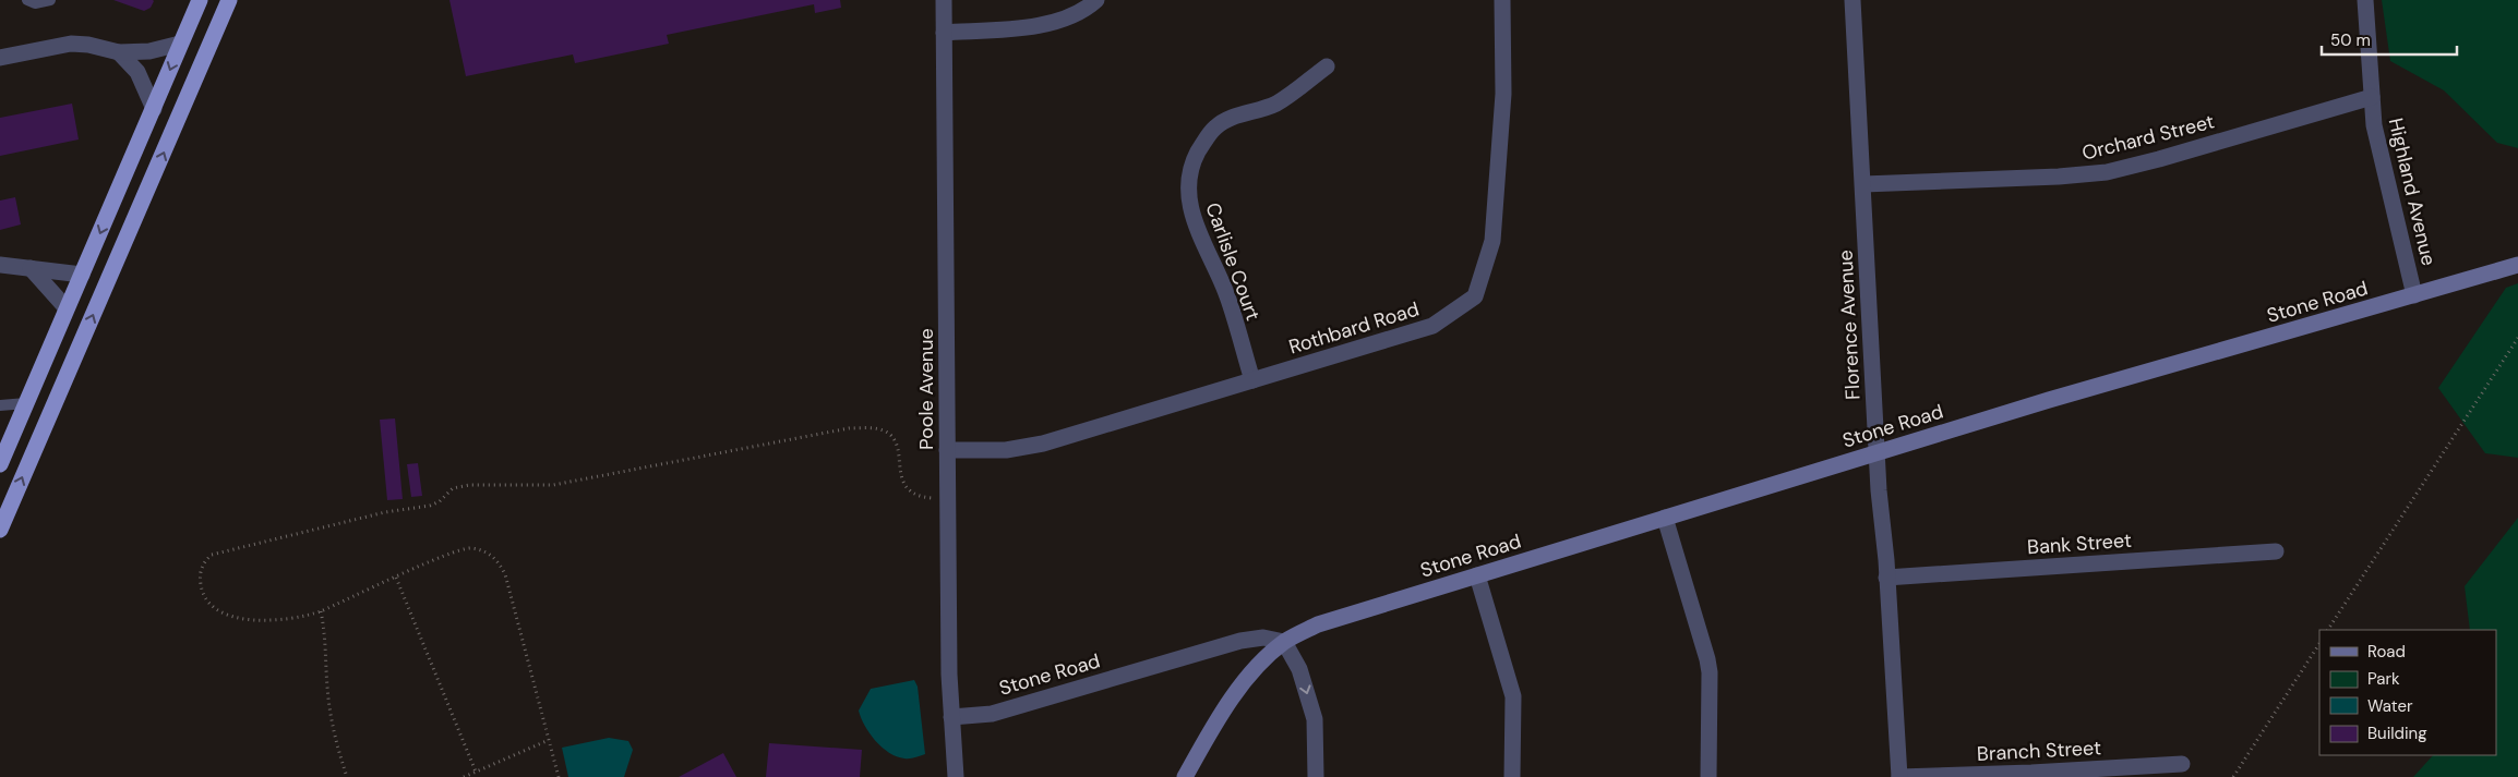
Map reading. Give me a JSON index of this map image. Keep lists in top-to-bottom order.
{
  "streets": {
    "main road": ["Stone Road"],
    "street": [
      "Orchard Street",
      "Highland Avenue",
      "Carlisle Court",
      "Florence Avenue",
      "Rothbard Road",
      "Poole Avenue",
      "Bank Street",
      "Branch Street"
    ]
  },
  "crossings": [
    ["Orchard Street", "Highland Avenue"],
    ["Orchard Street", "Florence Avenue"],
    ["Highland Avenue", "Stone Road"],
    ["Carlisle Court", "Rothbard Road"],
    ["Stone Road", "Florence Avenue"],
    ["Stone Road", "Poole Avenue"],
    ["Florence Avenue", "Bank Street"],
    ["Florence Avenue", "Branch Street"],
    ["Rothbard Road", "Poole Avenue"]
  ],
  "legend": [
    "Road",
    "Park",
    "Water",
    "Building"
  ],
  "scale_bar": "50 m"
}
